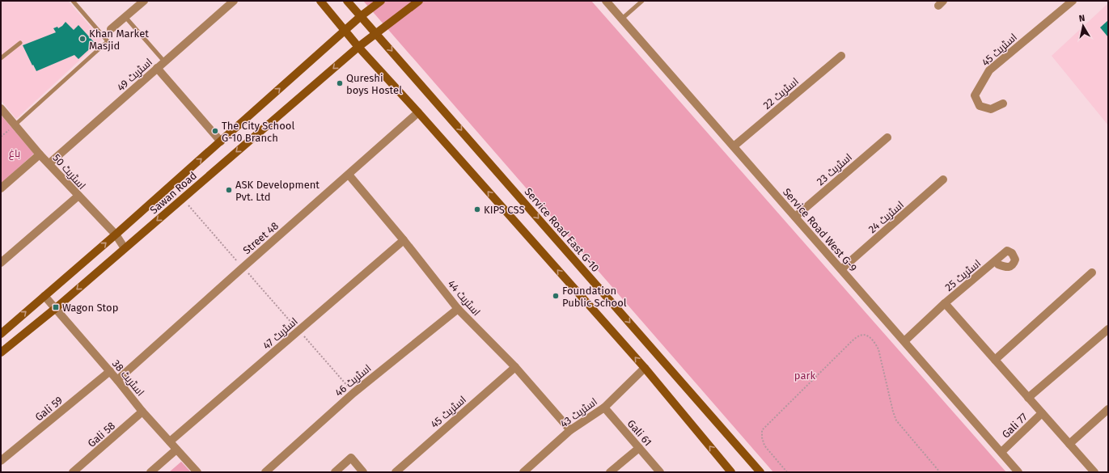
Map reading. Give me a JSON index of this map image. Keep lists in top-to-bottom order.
{
  "streets": {
    "main road": ["Sawan Road", "Service Road East G-10"],
    "street": [
      "اسٹریٹ 45",
      "اسٹریٹ 49",
      "اسٹریٹ 22",
      "اسٹریٹ 23",
      "اسٹریٹ 50",
      "اسٹریٹ 24",
      "Service Road West G-9",
      "Street 48",
      "اسٹریٹ 25",
      "اسٹریٹ 44",
      "اسٹریٹ 47",
      "اسٹریٹ 38",
      "اسٹریٹ 46",
      "Gali 59",
      "اسٹریٹ 43",
      "Gali 77",
      "Gali 61",
      "Gali 58"
    ]
  },
  "crossings": [
    ["اسٹریٹ 45", "اسٹریٹ 44"],
    ["اسٹریٹ 49", "اسٹریٹ 50"],
    ["اسٹریٹ 22", "Service Road West G-9"],
    ["اسٹریٹ 23", "Service Road West G-9"],
    ["اسٹریٹ 50", "Sawan Road"],
    ["Sawan Road", "Service Road East G-10"],
    ["Sawan Road", "اسٹریٹ 38"],
    ["اسٹریٹ 24", "Service Road West G-9"],
    ["Service Road West G-9", "اسٹریٹ 25"],
    ["Service Road West G-9", "Gali 77"],
    ["Street 48", "اسٹریٹ 44"],
    ["Street 48", "اسٹریٹ 38"],
    ["اسٹریٹ 44", "اسٹریٹ 47"],
    ["اسٹریٹ 44", "اسٹریٹ 46"],
    ["اسٹریٹ 44", "اسٹریٹ 43"],
    ["اسٹریٹ 47", "اسٹریٹ 38"],
    ["اسٹریٹ 38", "Gali 59"],
    ["اسٹریٹ 38", "Gali 58"],
    ["اسٹریٹ 43", "Gali 61"]
  ],
  "parks": ["باغ", "park"],
  "places": {
    "other": [
      "Khan Market Masjid",
      "Qureshi boys Hostel",
      "The City School G-10 Branch",
      "ASK Development Pvt. Ltd",
      "KIPS CSS",
      "Foundation Public School"
    ],
    "transit": ["Wagon Stop"]
  },
  "north": "top"
}
